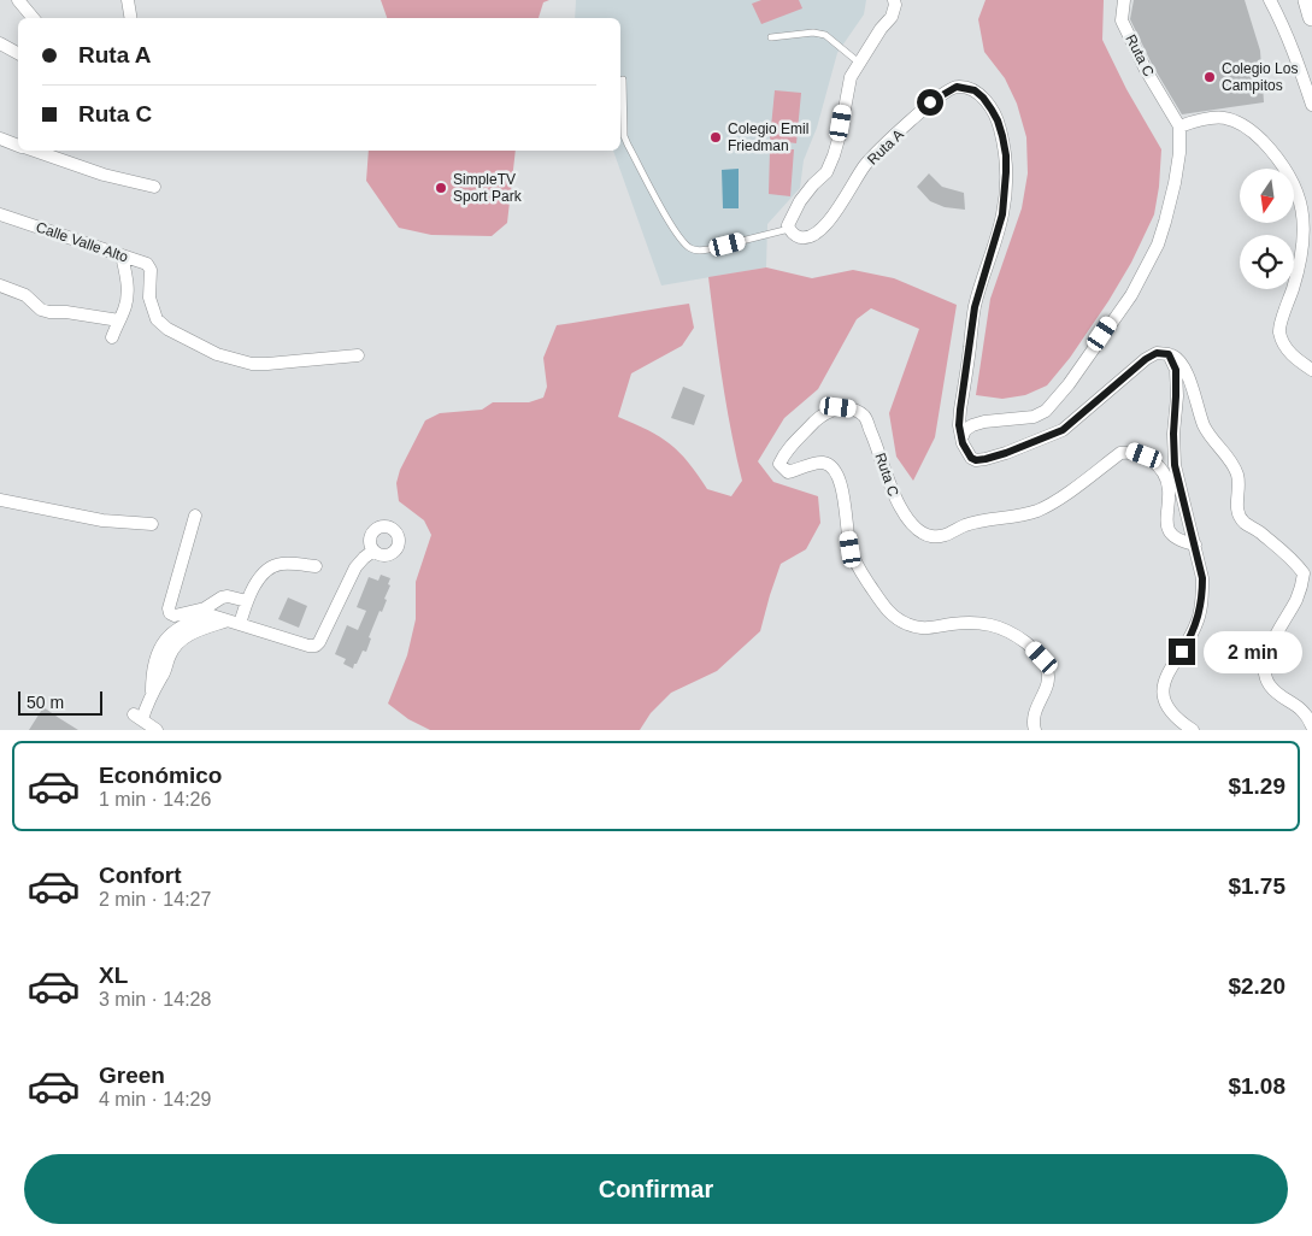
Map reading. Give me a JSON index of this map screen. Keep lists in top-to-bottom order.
{
  "streets": {
    "street": ["Ruta C", "Ruta A", "Calle Valle Alto"]
  },
  "places": ["Colegio Los Campitos", "Colegio Emil Friedman", "SimpleTV Sport Park"],
  "scale_bar": "50 m",
  "north": "bottom",
  "page": {
    "banner": ["Ruta A", "Ruta C"],
    "bubble": "2 min",
    "scale": "50 m",
    "list": [
      {
        "name": "Económico",
        "note": "1 min · 14:26",
        "value": "$1.29"
      },
      {
        "name": "Confort",
        "note": "2 min · 14:27",
        "value": "$1.75"
      },
      {
        "name": "XL",
        "note": "3 min · 14:28",
        "value": "$2.20"
      },
      {
        "name": "Green",
        "note": "4 min · 14:29",
        "value": "$1.08"
      }
    ],
    "buttons": "Confirmar"
  }
}
